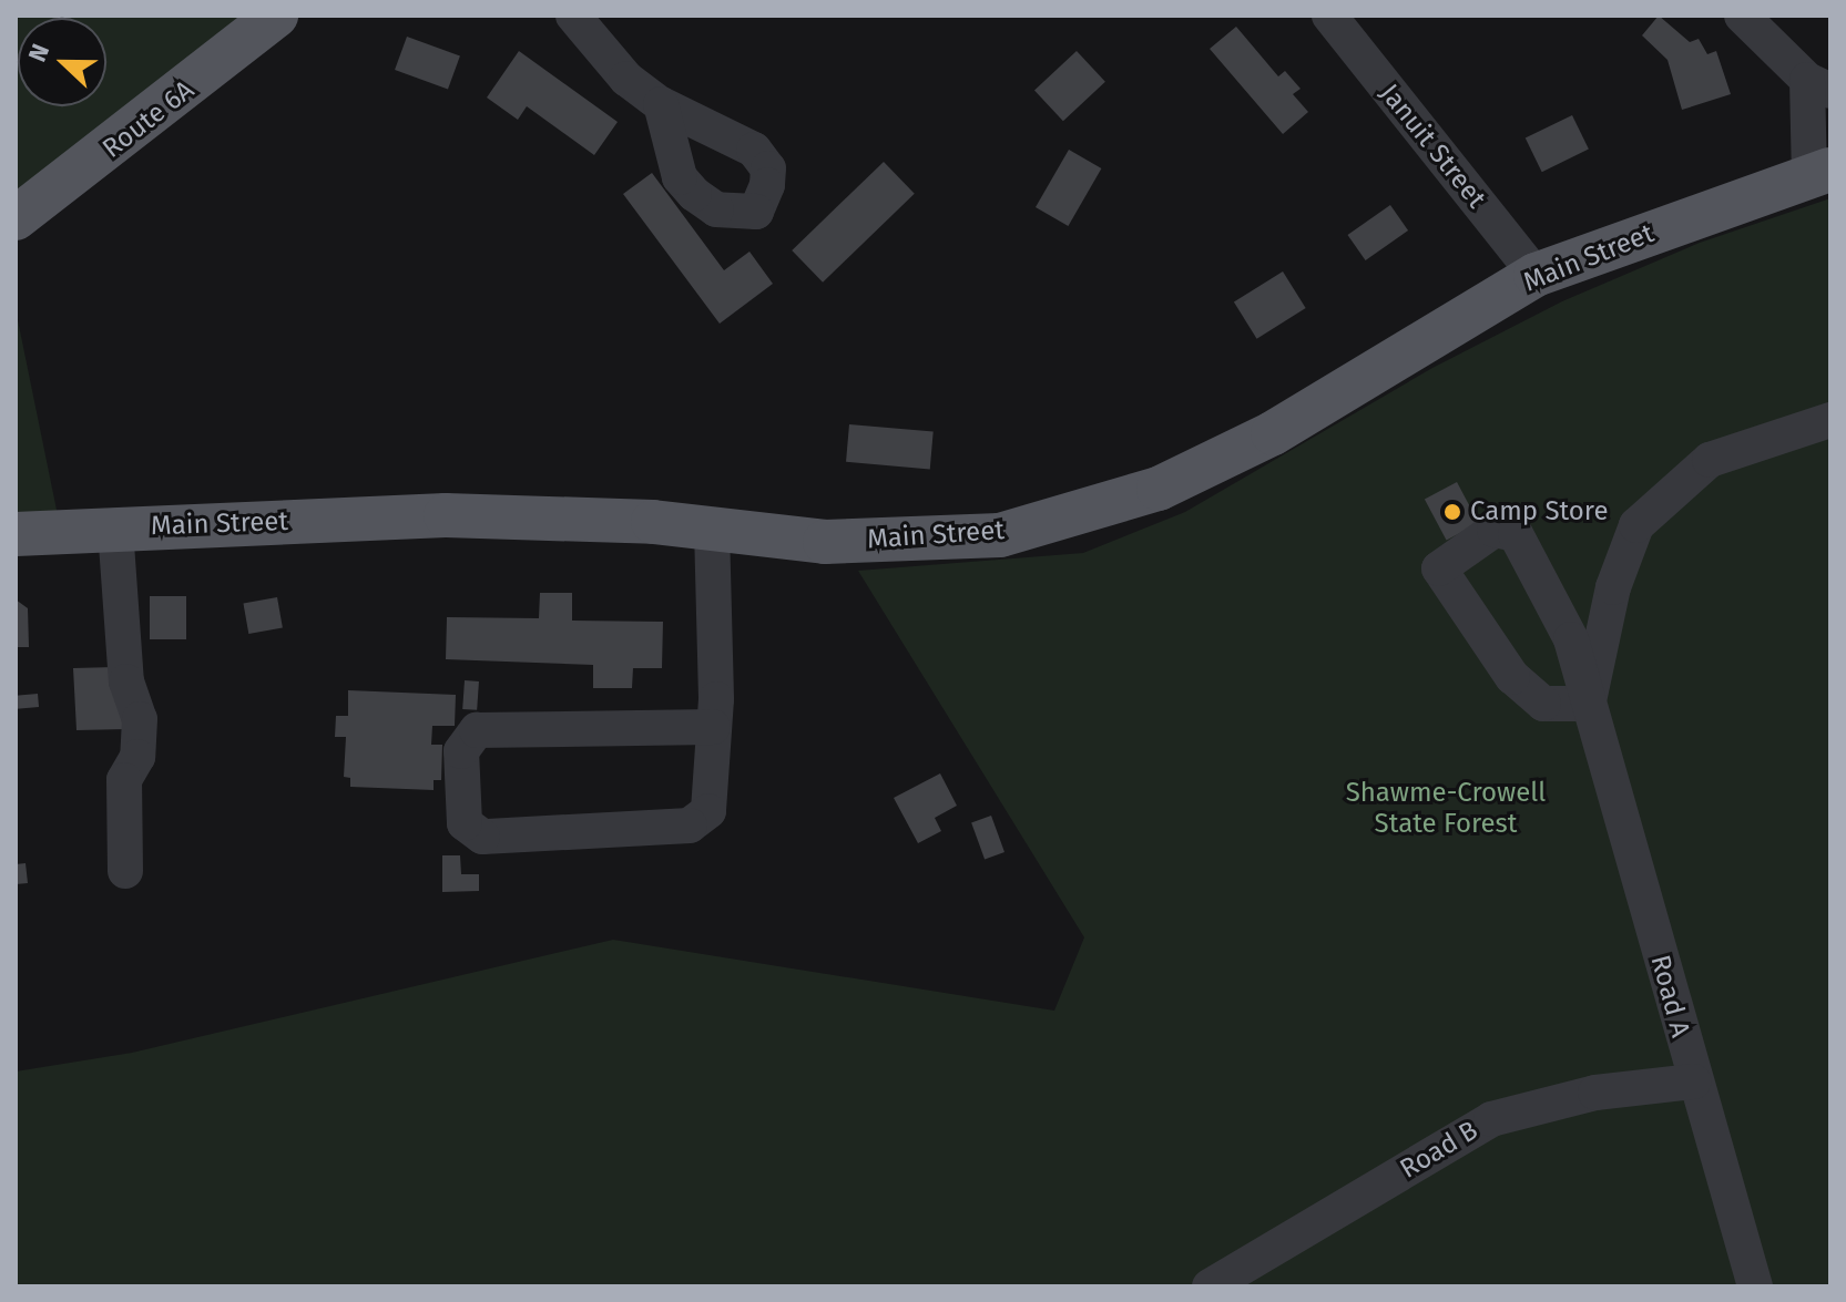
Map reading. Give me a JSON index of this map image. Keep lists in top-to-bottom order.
{
  "streets": {
    "main road": ["Route 6A", "Main Street"],
    "street": ["Januit Street", "Road A", "Road B"]
  },
  "crossings": [
    ["Januit Street", "Main Street"],
    ["Road A", "Road B"]
  ],
  "parks": ["Shawme-Crowell State Forest"],
  "places": ["Camp Store"],
  "north": "left"
}
